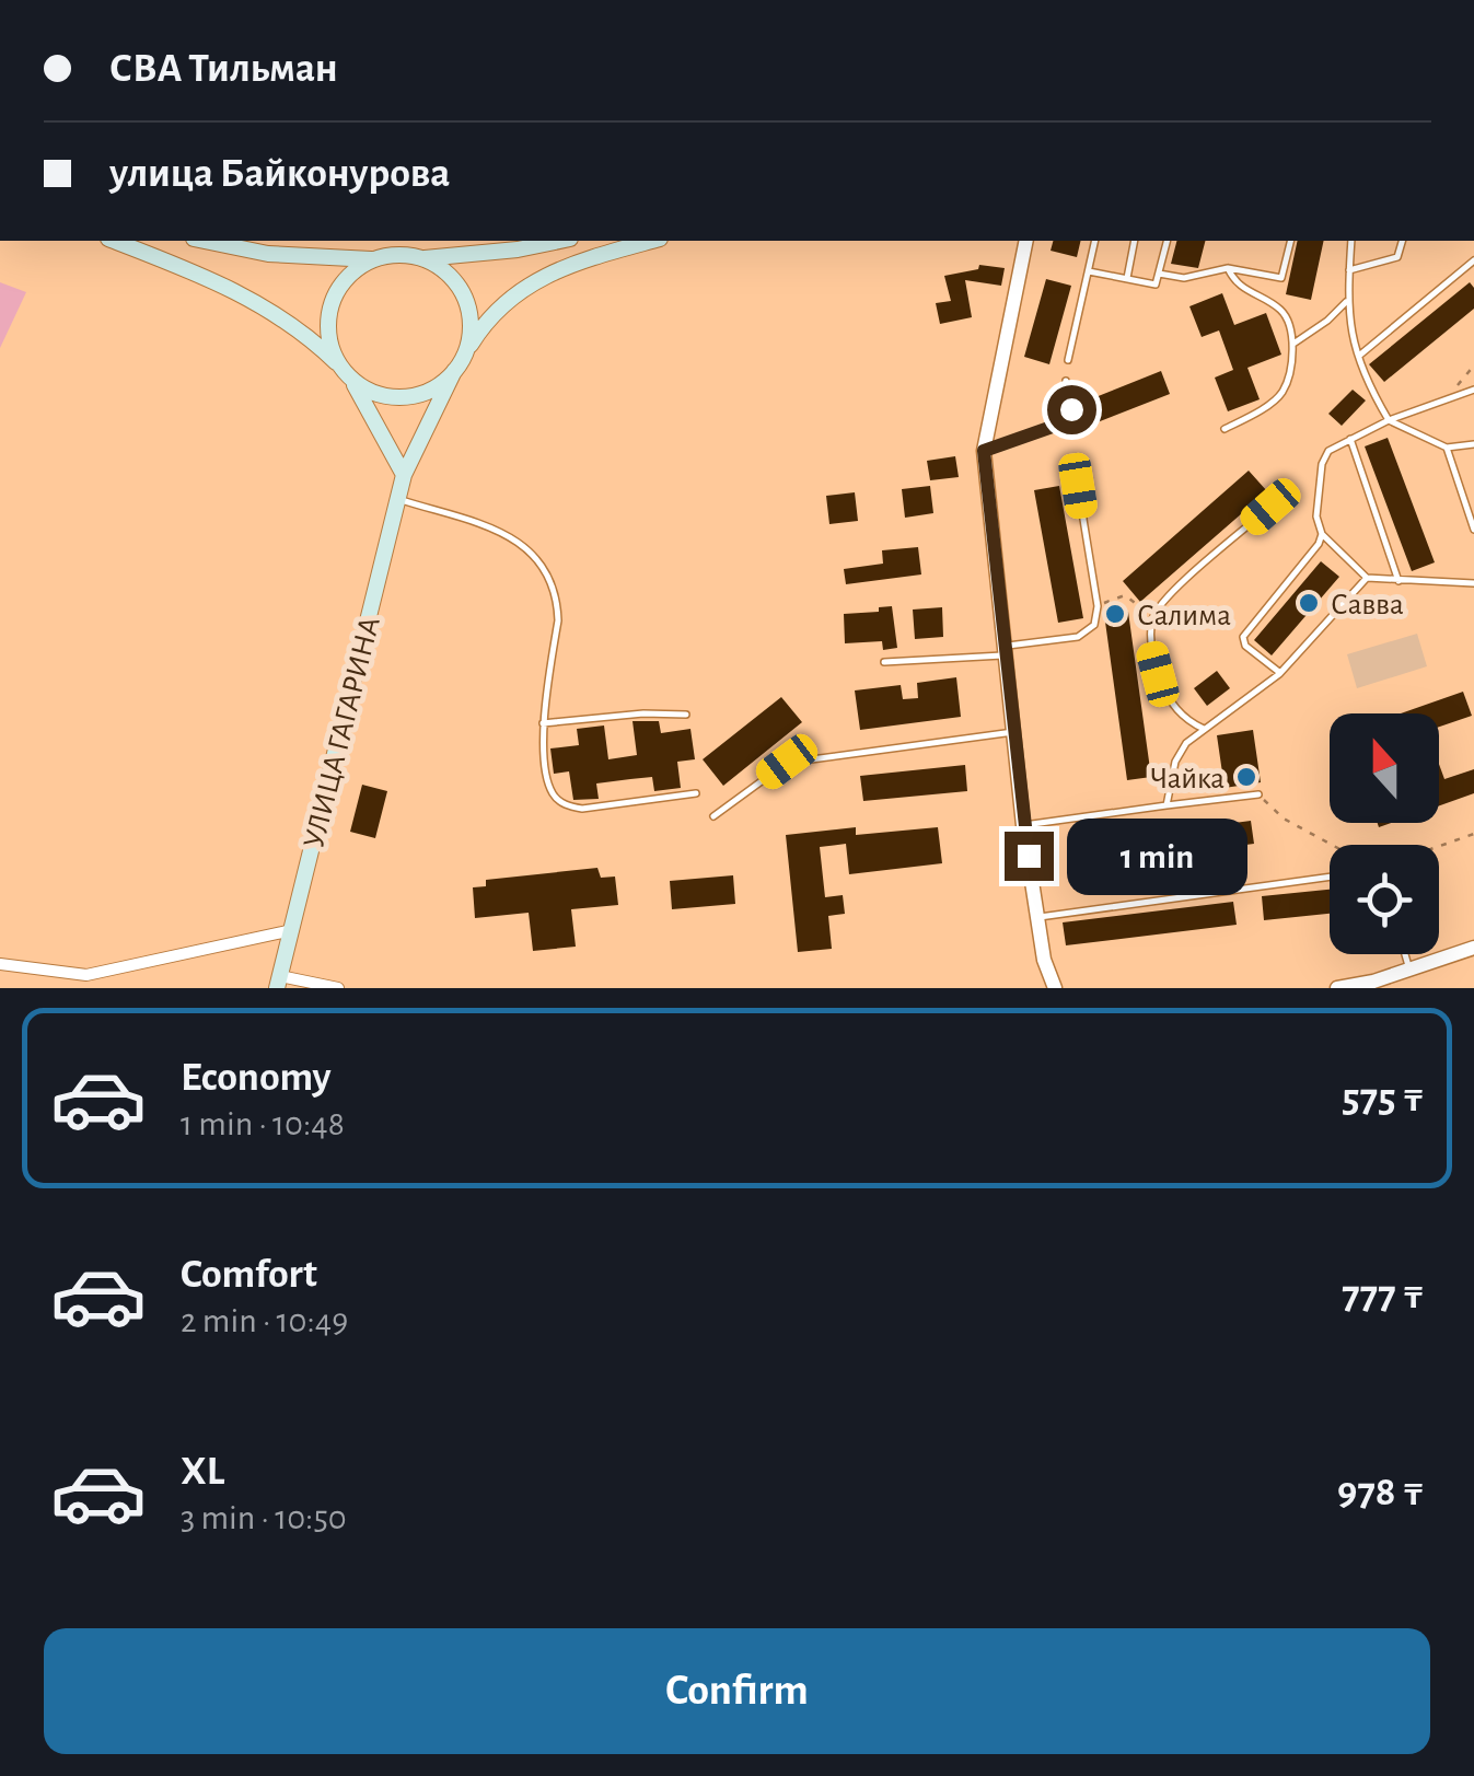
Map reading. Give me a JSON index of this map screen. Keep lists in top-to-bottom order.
{
  "streets": {
    "main road": ["УЛИЦА ГАГАРИНА"]
  },
  "places": ["Савва", "Салима", "Чайка"],
  "north": "top",
  "page": {
    "banner": ["СВА Тильман", "улица Байконурова"],
    "bubble": "1 min",
    "list": [
      {
        "name": "Economy",
        "note": "1 min · 10:48",
        "value": "575 ₸"
      },
      {
        "name": "Comfort",
        "note": "2 min · 10:49",
        "value": "777 ₸"
      },
      {
        "name": "XL",
        "note": "3 min · 10:50",
        "value": "978 ₸"
      }
    ],
    "buttons": "Confirm"
  }
}
